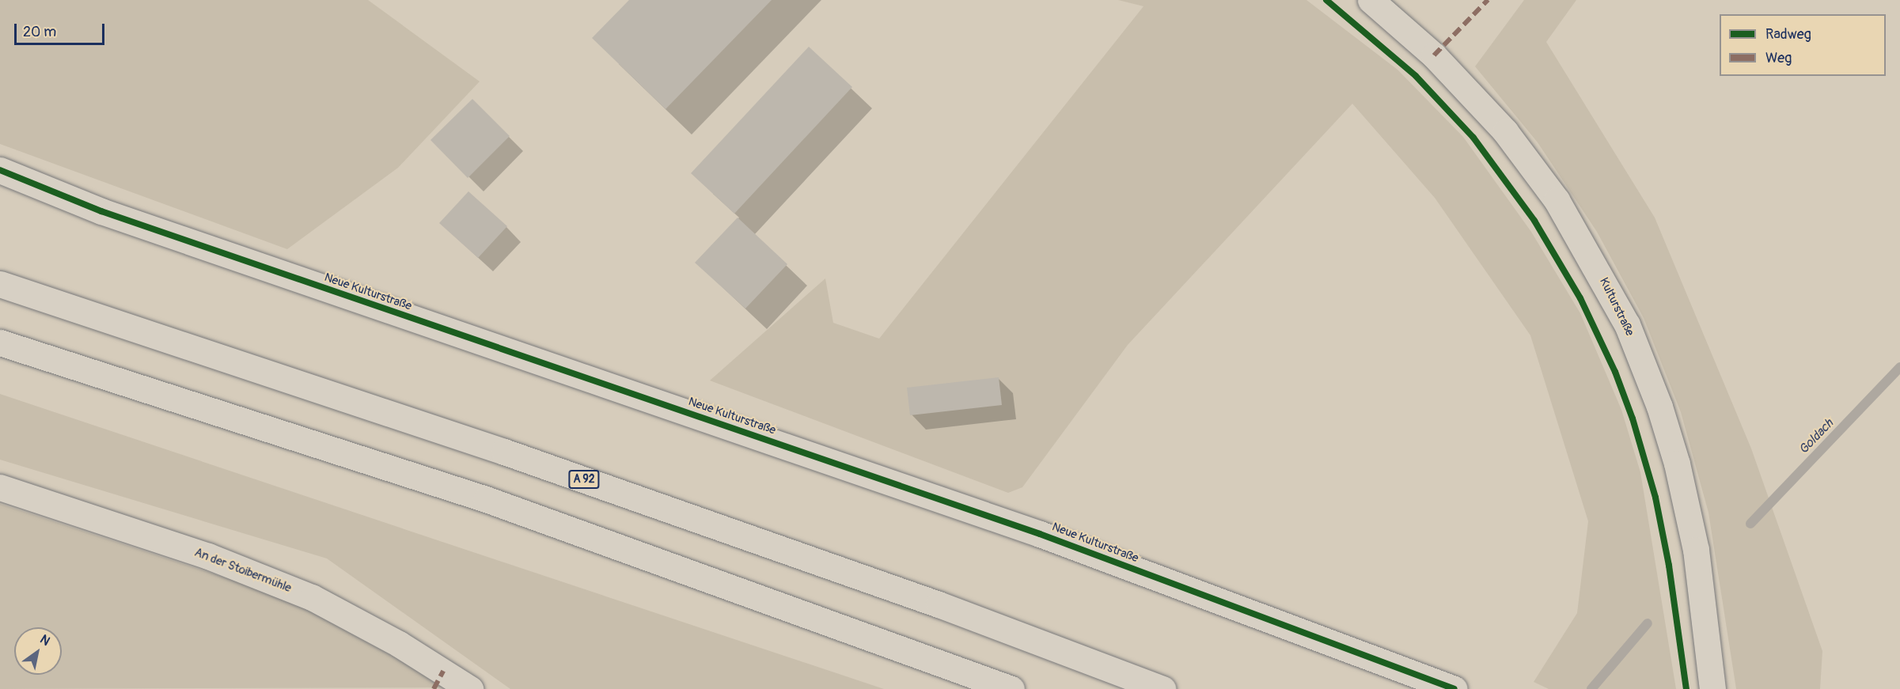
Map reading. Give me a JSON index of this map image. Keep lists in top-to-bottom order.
{
  "streets": {
    "main road": [
      "Neue Kulturstraße",
      "Kulturstraße",
      "A 92",
      "An der Stoibermühle"
    ]
  },
  "water": ["Goldach"],
  "legend": ["Radweg", "Weg"],
  "scale_bar": "20 m",
  "north": "top right"
}
